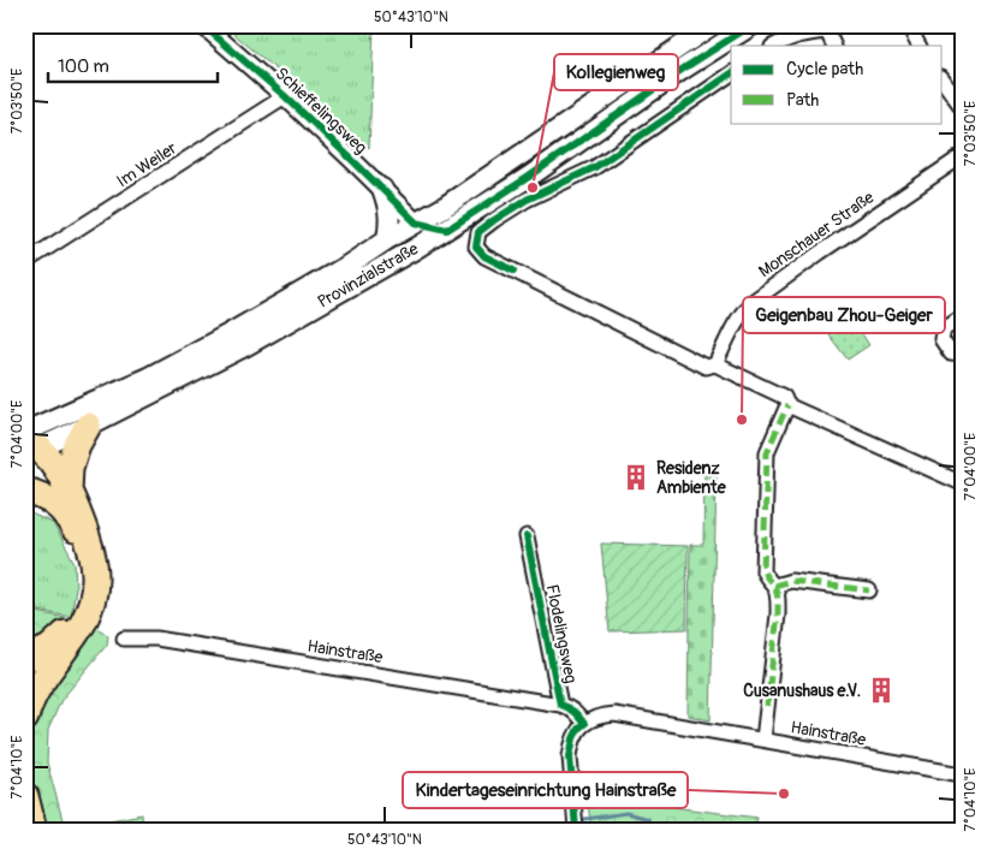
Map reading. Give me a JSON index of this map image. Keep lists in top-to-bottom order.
{
  "streets": {
    "main road": ["Provinzialstraße"],
    "street": [
      "Schieffelingsweg",
      "Im Weiler",
      "Monschauer Straße",
      "Flodelingsweg",
      "Hainstraße"
    ]
  },
  "crossings": [
    ["Schieffelingsweg", "Im Weiler"],
    ["Schieffelingsweg", "Provinzialstraße"],
    ["Flodelingsweg", "Hainstraße"]
  ],
  "places": {
    "other": ["Kollegienweg", "Geigenbau Zhou-Geiger", "Kindertageseinrichtung Hainstraße"],
    "building": ["Residenz Ambiente", "Cusanushaus e.V."]
  },
  "legend": ["Cycle path", "Path"],
  "scale_bar": "100 m",
  "coordinates": [
    "50°43'10\"N",
    "7°03'50\"E",
    "7°04'00\"E",
    "7°04'10\"E"
  ]
}
